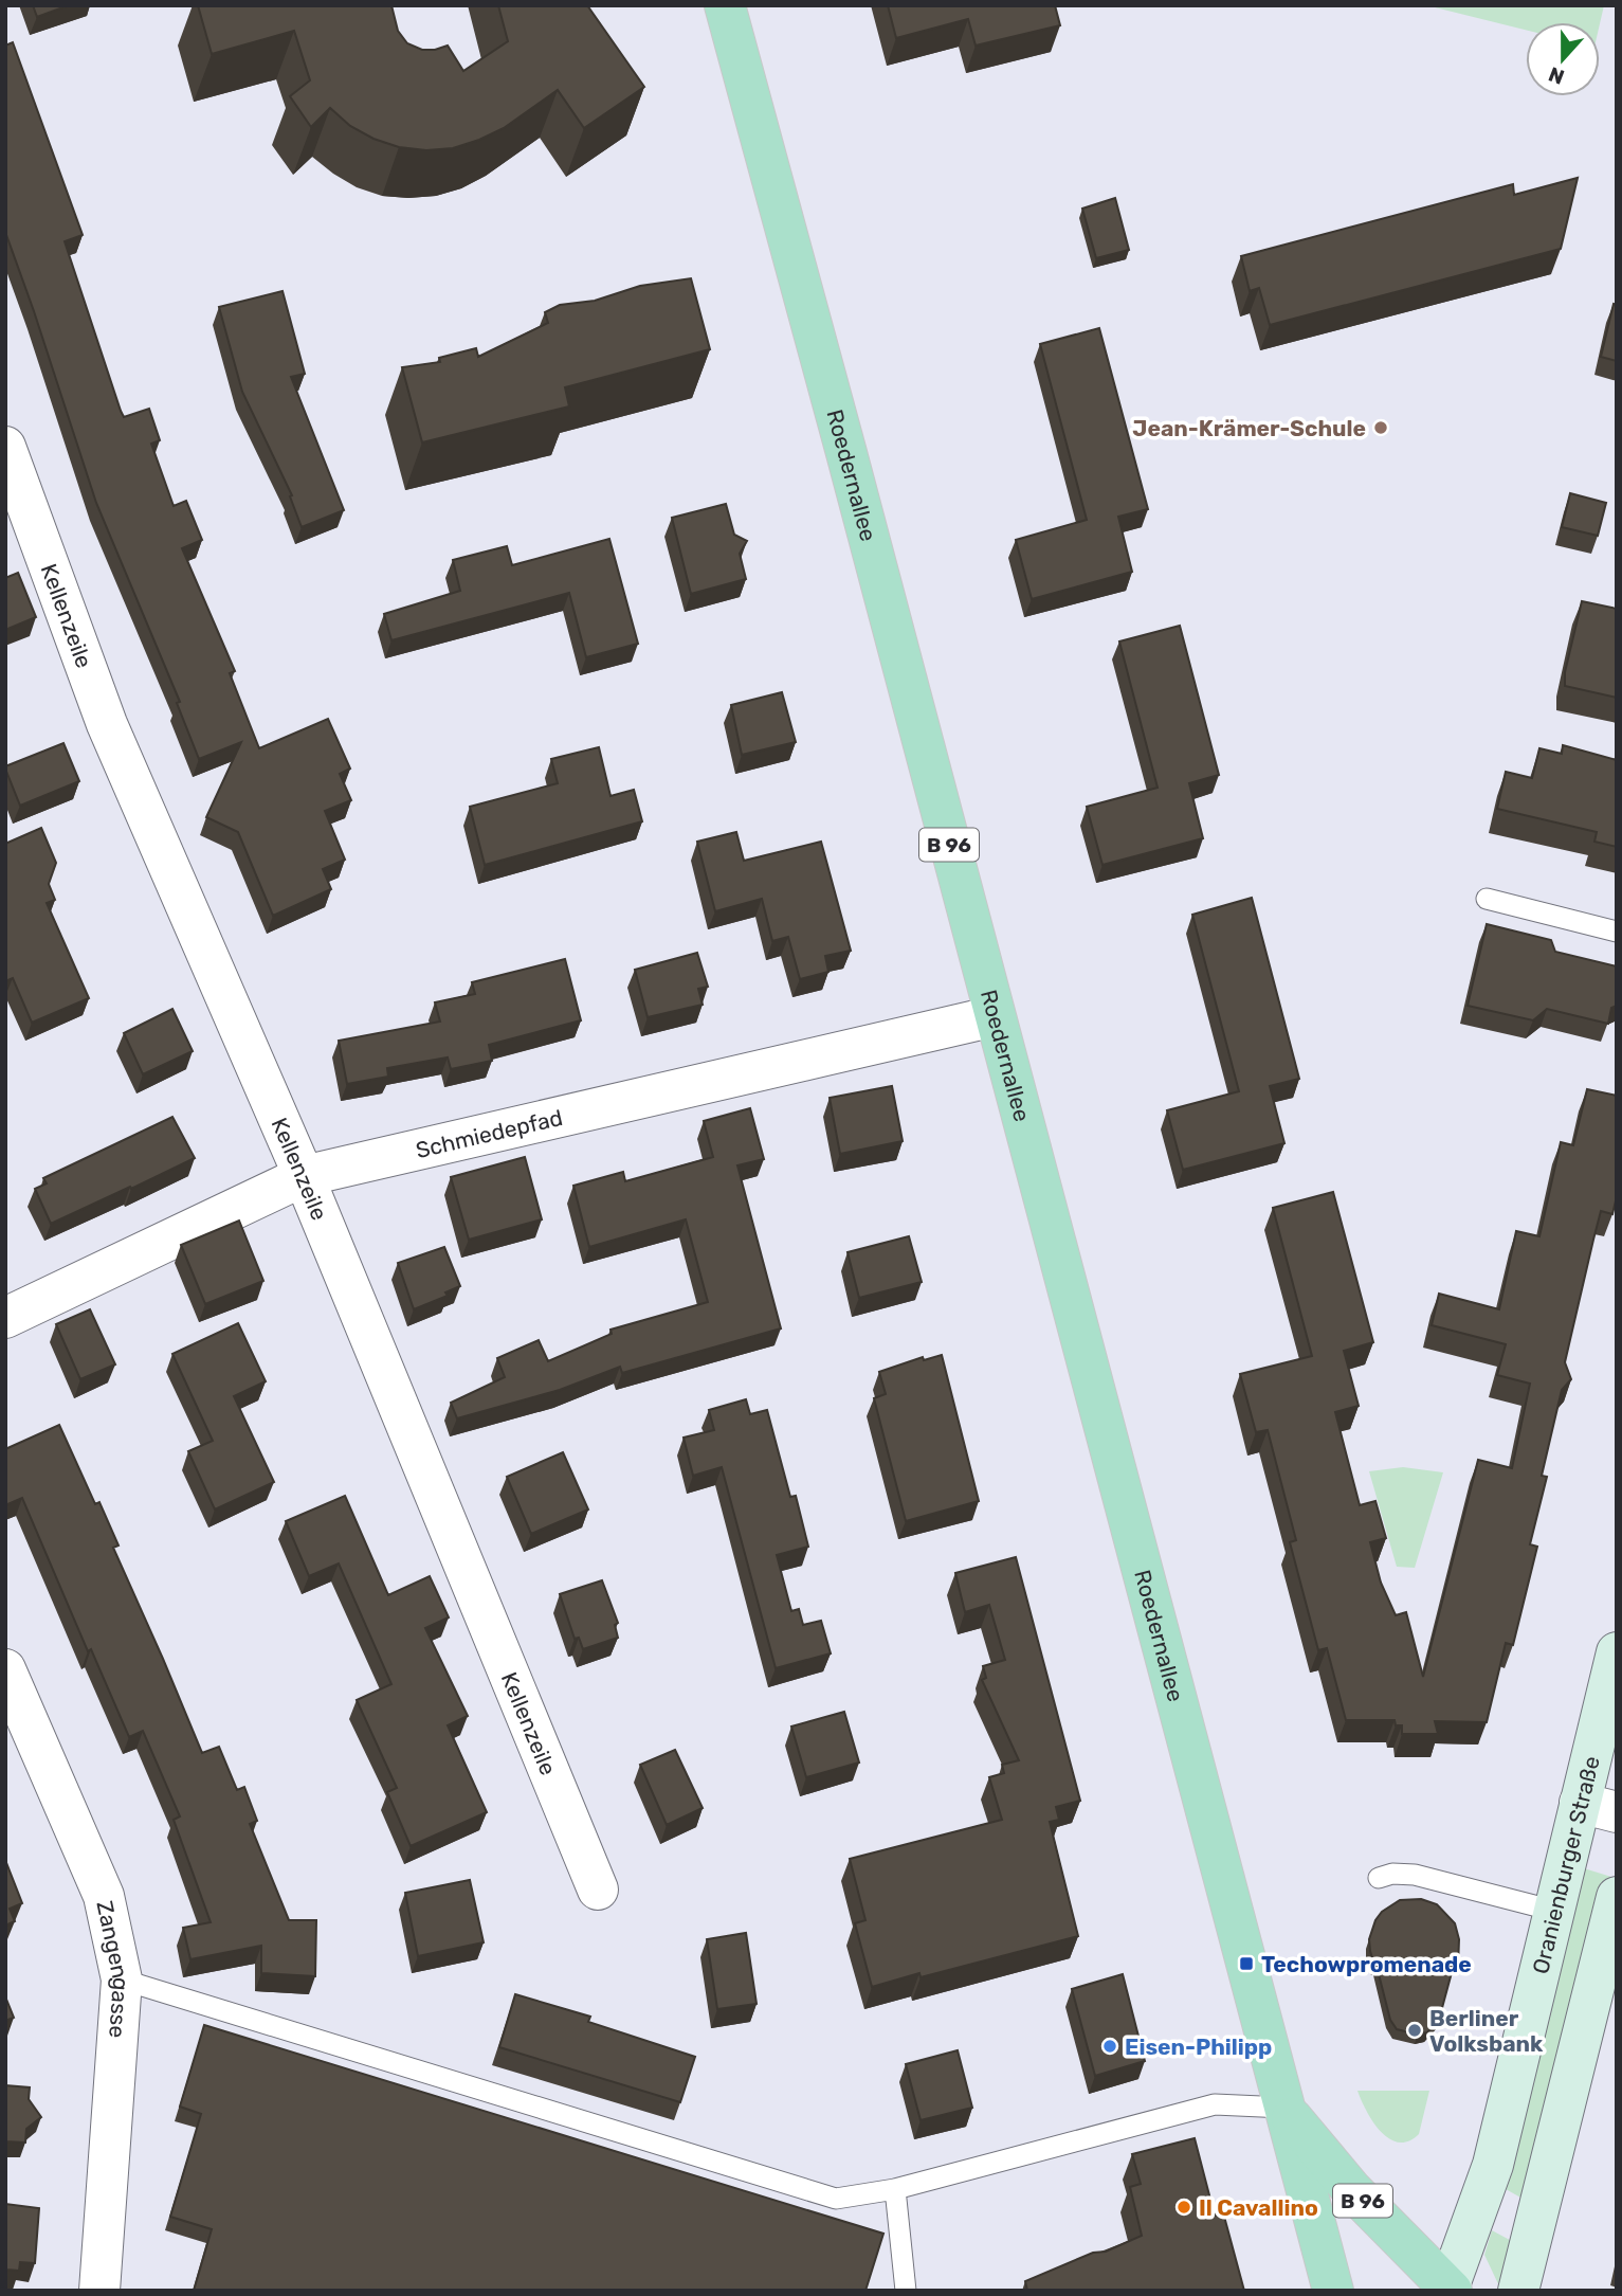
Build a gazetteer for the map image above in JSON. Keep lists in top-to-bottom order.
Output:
{
  "streets": {
    "main road": ["Roedernallee", "B 96", "Oranienburger Straße"],
    "street": ["Kellenzeile", "Schmiedepfad", "Zangengasse"]
  },
  "crossings": [
    ["Roedernallee", "Schmiedepfad"],
    ["Roedernallee", "Oranienburger Straße"],
    ["Kellenzeile", "Schmiedepfad"]
  ],
  "places": {
    "other": [
      "Jean-Krämer-Schule",
      "Berliner Volksbank",
      "Eisen-Philipp",
      "Il Cavallino"
    ],
    "transit": ["Techowpromenade"]
  },
  "north": "bottom"
}
